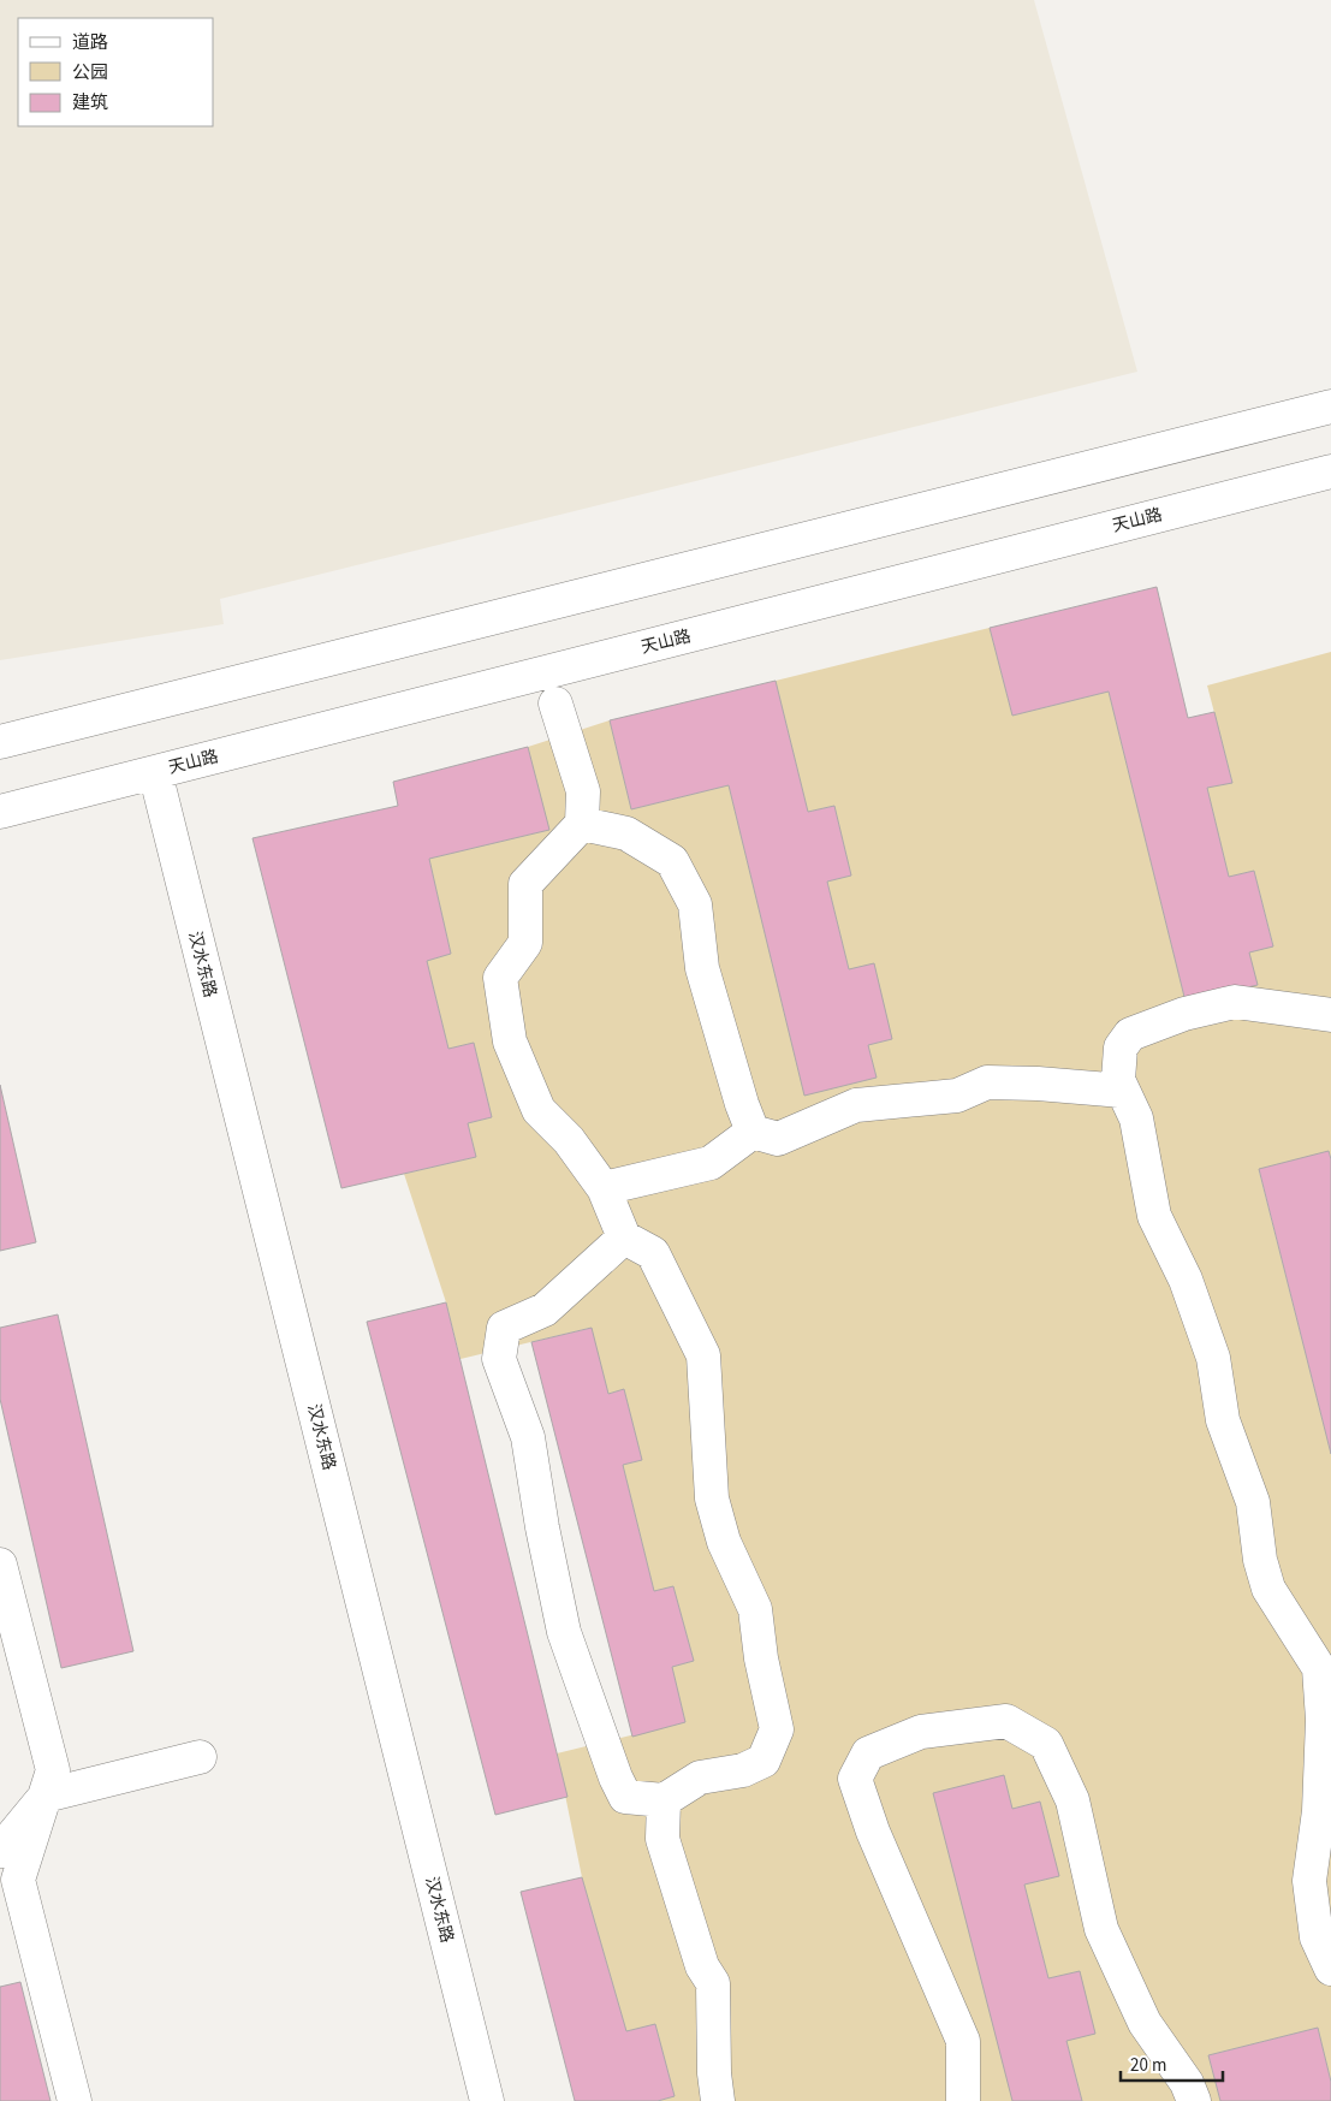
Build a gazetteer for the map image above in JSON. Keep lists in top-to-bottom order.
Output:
{
  "streets": {
    "street": ["天山路", "汉水东路"]
  },
  "crossings": [
    ["天山路", "汉水东路"]
  ],
  "legend": ["道路", "公园", "建筑"],
  "scale_bar": "20 m"
}
